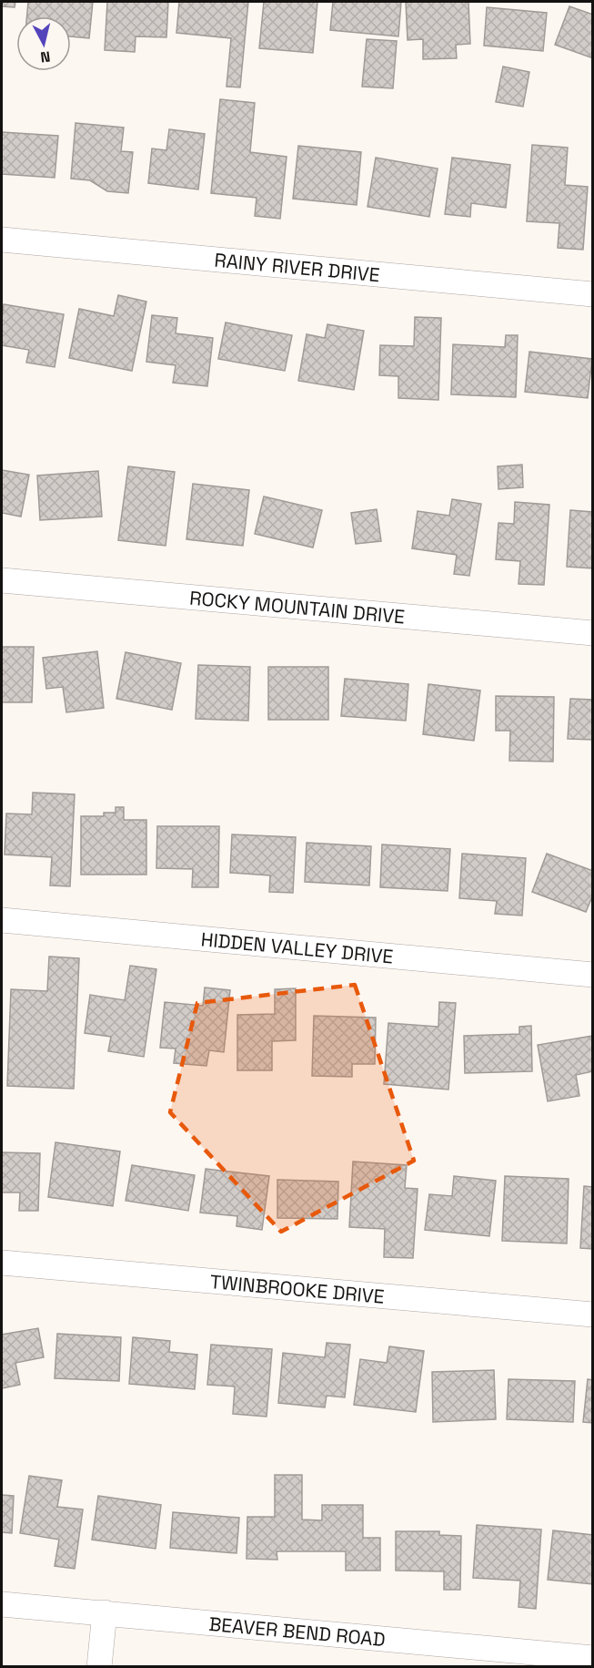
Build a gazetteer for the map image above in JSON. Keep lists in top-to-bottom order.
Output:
{
  "streets": {
    "street": [
      "RAINY RIVER DRIVE",
      "ROCKY MOUNTAIN DRIVE",
      "HIDDEN VALLEY DRIVE",
      "TWINBROOKE DRIVE",
      "BEAVER BEND ROAD"
    ]
  },
  "north": "bottom"
}
